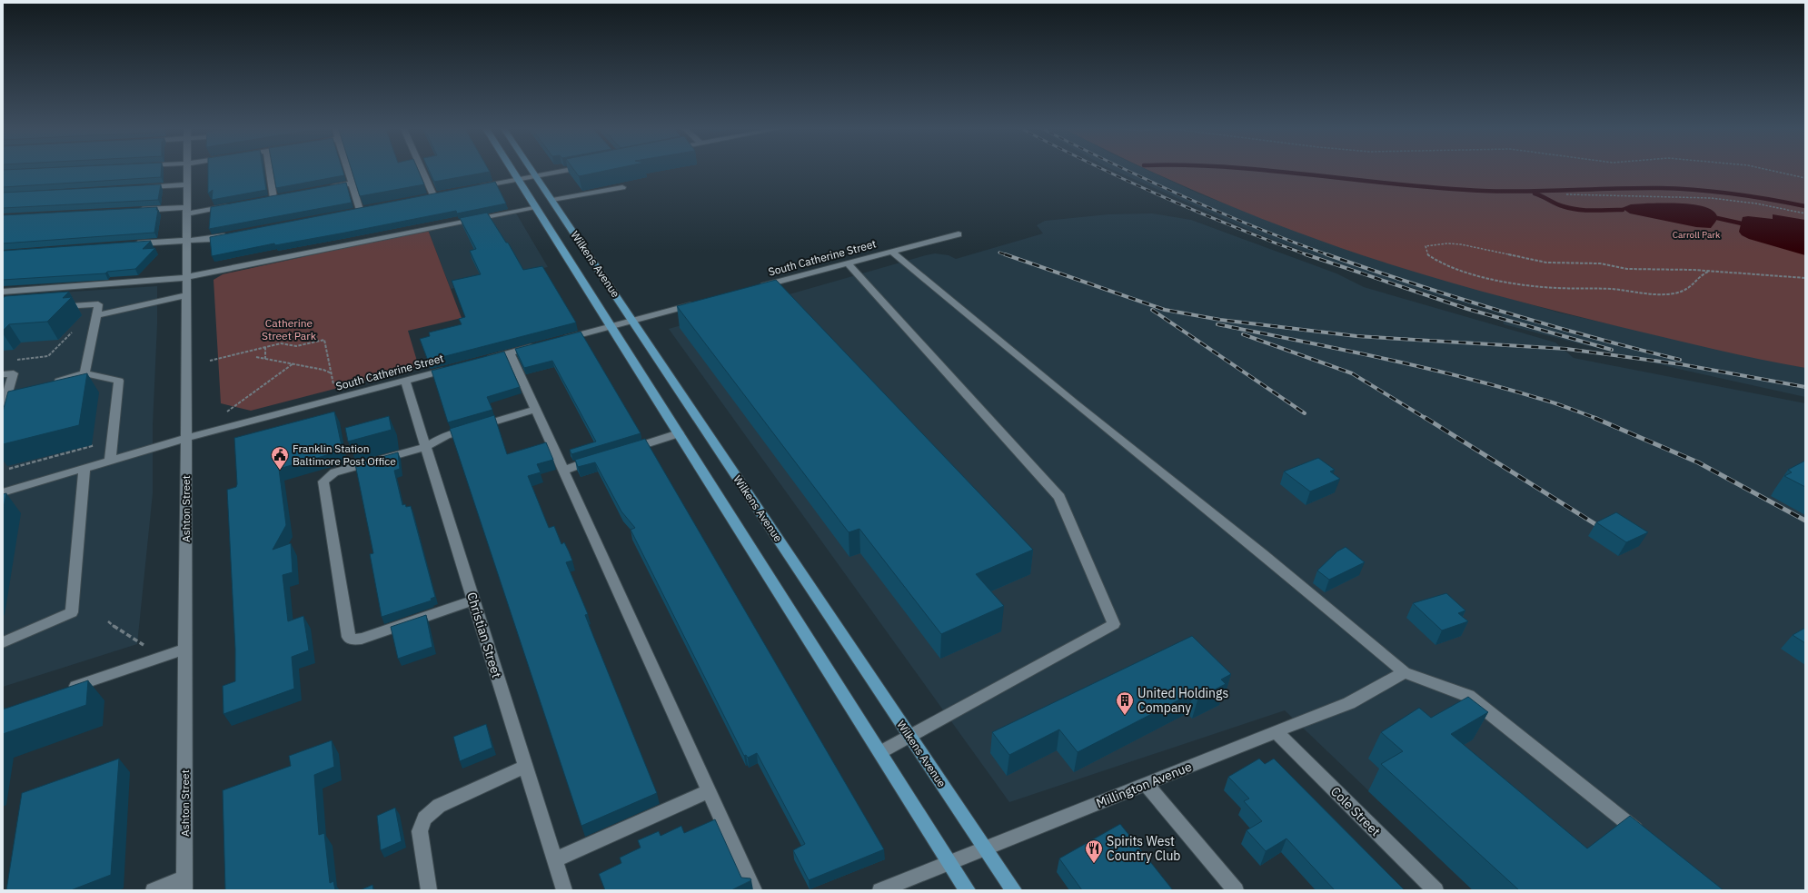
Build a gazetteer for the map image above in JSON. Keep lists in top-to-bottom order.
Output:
{
  "streets": {
    "main road": ["Wilkens Avenue"],
    "street": [
      "South Catherine Street",
      "Ashton Street",
      "Christian Street",
      "Millington Avenue",
      "Cole Street"
    ]
  },
  "crossings": [
    ["South Catherine Street", "Ashton Street"],
    ["South Catherine Street", "Christian Street"],
    ["Wilkens Avenue", "Millington Avenue"],
    ["Millington Avenue", "Cole Street"]
  ],
  "parks": ["Carroll Park", "Catherine Street Park"],
  "places": {
    "public building": ["Franklin Station Baltimore Post Office"],
    "building": ["United Holdings Company"],
    "restaurant": ["Spirits West Country Club"]
  }
}
